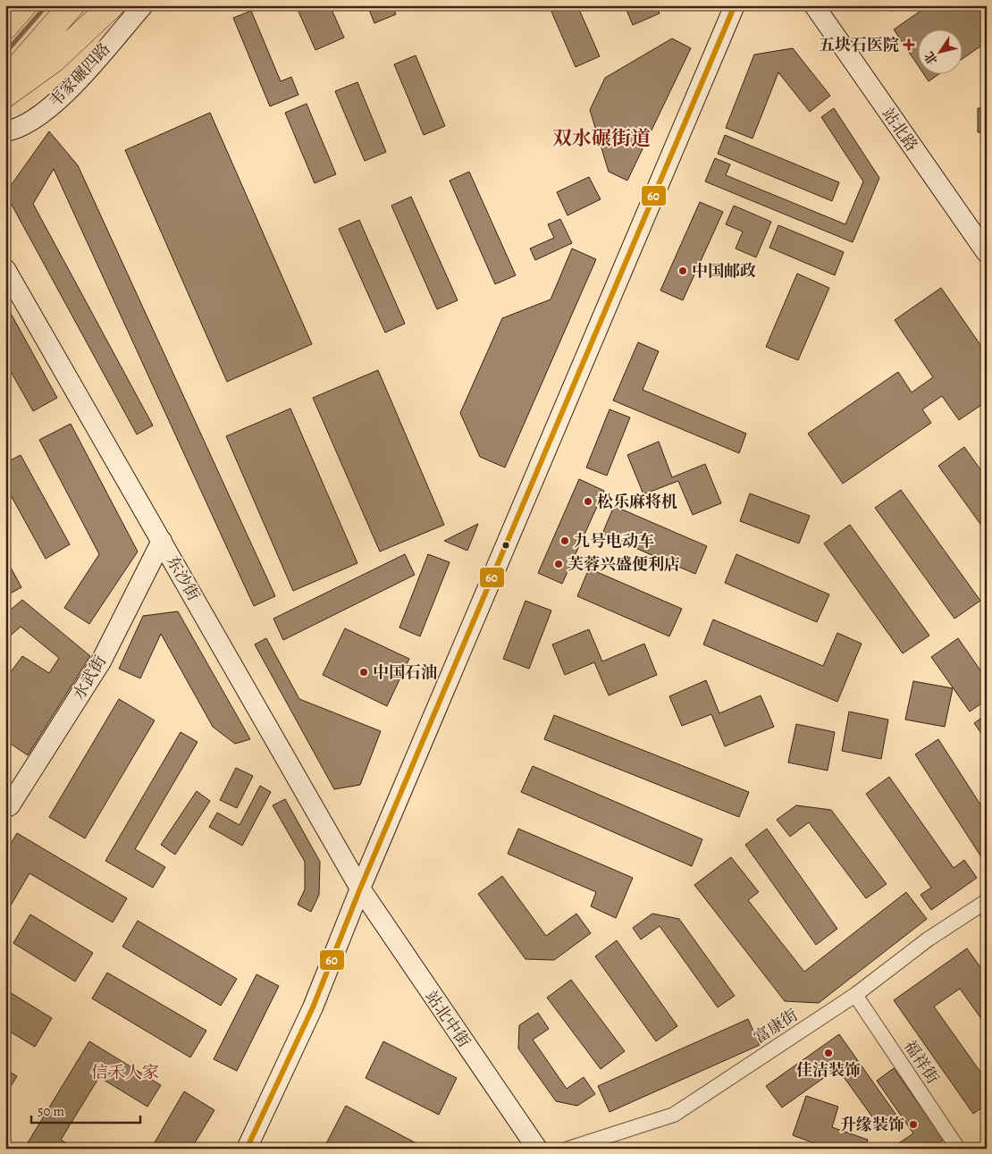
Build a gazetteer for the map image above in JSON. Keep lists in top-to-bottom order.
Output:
{
  "streets": {
    "street": [
      "韦家碾四路",
      "站北路",
      "东沙街",
      "水武街",
      "站北中街",
      "富康街",
      "福祥街"
    ]
  },
  "crossings": [
    ["东沙街", "水武街"],
    ["东沙街", "站北中街"],
    ["富康街", "福祥街"]
  ],
  "districts": ["双水碾街道", "信禾人家"],
  "places": {
    "health": ["五块石医院"],
    "other": [
      "中国邮政",
      "松乐麻将机",
      "九号电动车",
      "芙蓉兴盛便利店",
      "中国石油",
      "佳洁装饰",
      "升缘装饰"
    ]
  },
  "lines": ["transit line 60"],
  "scale_bar": "50 m",
  "north": "bottom left"
}
